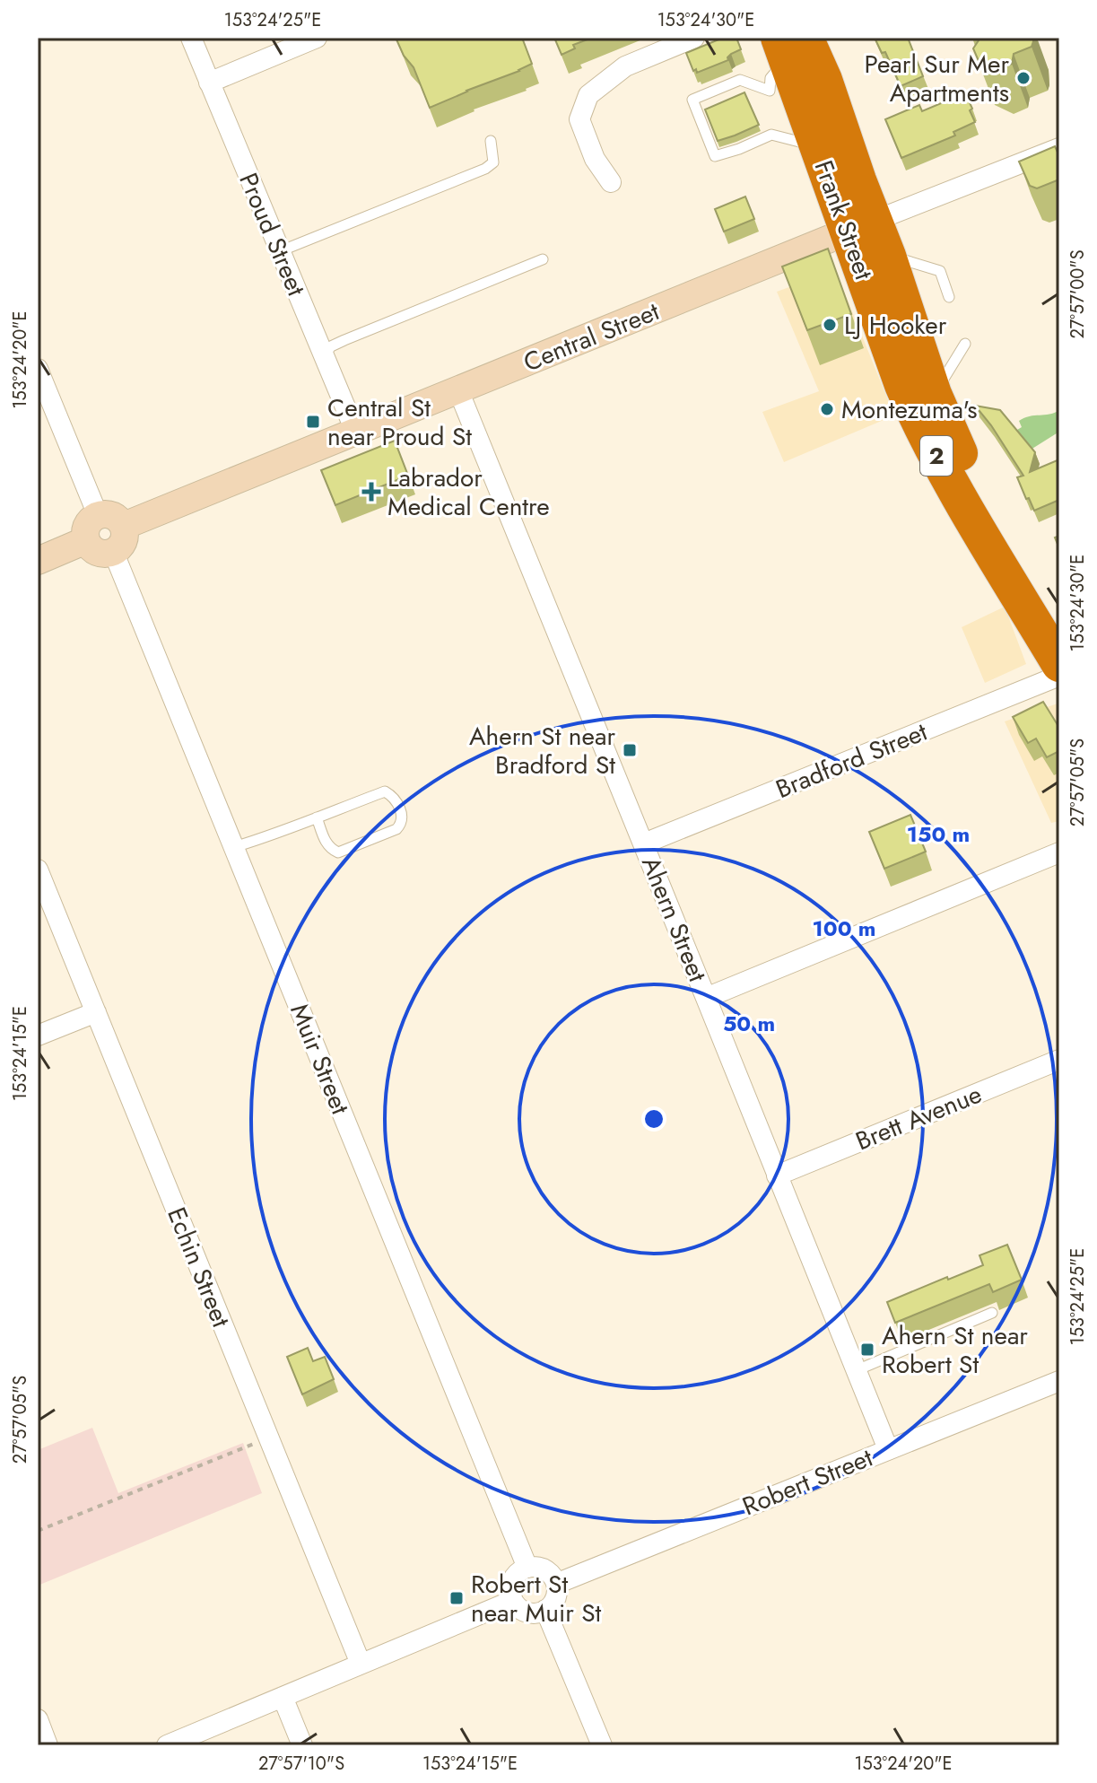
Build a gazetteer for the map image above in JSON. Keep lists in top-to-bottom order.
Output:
{
  "streets": {
    "highway": ["Frank Street", "2"],
    "main road": ["Central Street"],
    "street": [
      "Proud Street",
      "Bradford Street",
      "Ahern Street",
      "Muir Street",
      "Brett Avenue",
      "Echin Street",
      "Robert Street"
    ]
  },
  "crossings": [
    ["Frank Street", "Central Street"],
    ["Proud Street", "Central Street"],
    ["Central Street", "Ahern Street"],
    ["Central Street", "Muir Street"],
    ["Bradford Street", "Ahern Street"],
    ["Ahern Street", "Brett Avenue"],
    ["Ahern Street", "Robert Street"],
    ["Muir Street", "Robert Street"]
  ],
  "places": {
    "other": ["Pearl Sur Mer Apartments", "LJ Hooker", "Montezuma's"],
    "transit": [
      "Central St near Proud St",
      "Ahern St near Bradford St",
      "Ahern St near Robert St",
      "Robert St near Muir St"
    ],
    "health": ["Labrador Medical Centre"]
  },
  "coordinates": [
    "153°24'25\"E",
    "153°24'30\"E",
    "27°57'00\"S",
    "153°24'20\"E",
    "27°57'05\"S",
    "153°24'15\"E",
    "27°57'10\"S"
  ],
  "rings": ["150 m", "100 m", "50 m"]
}
